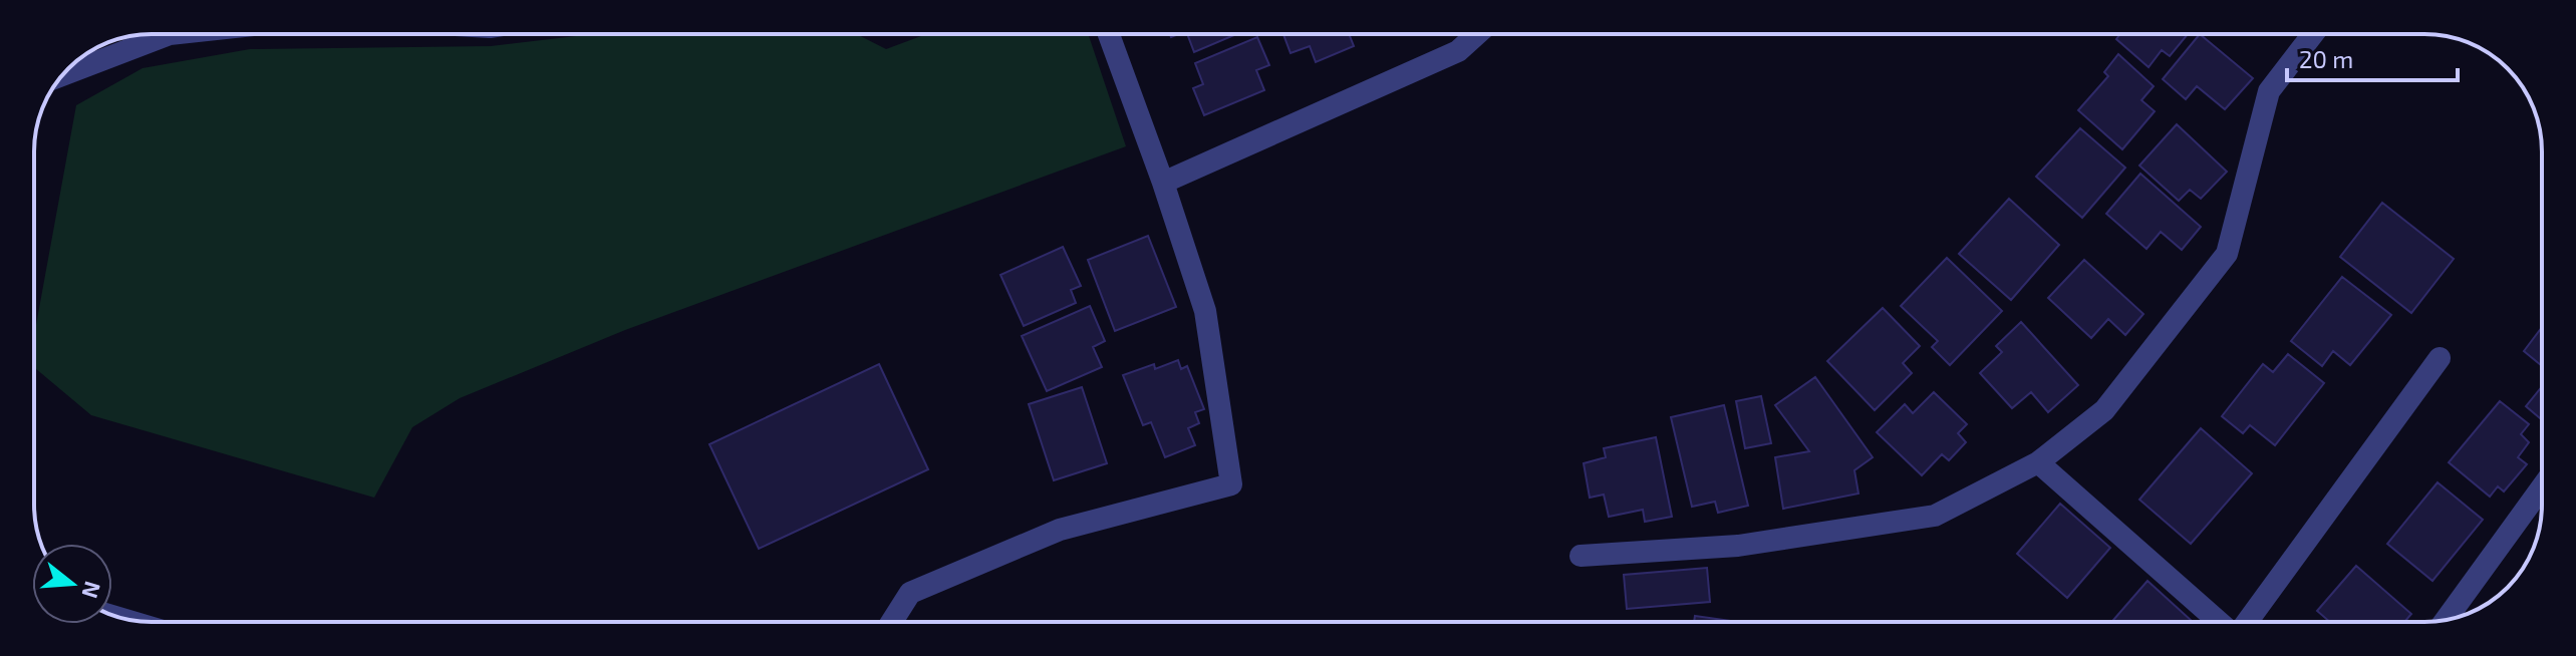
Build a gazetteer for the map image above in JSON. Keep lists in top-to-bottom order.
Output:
{
  "scale_bar": "20 m",
  "north": "right"
}
